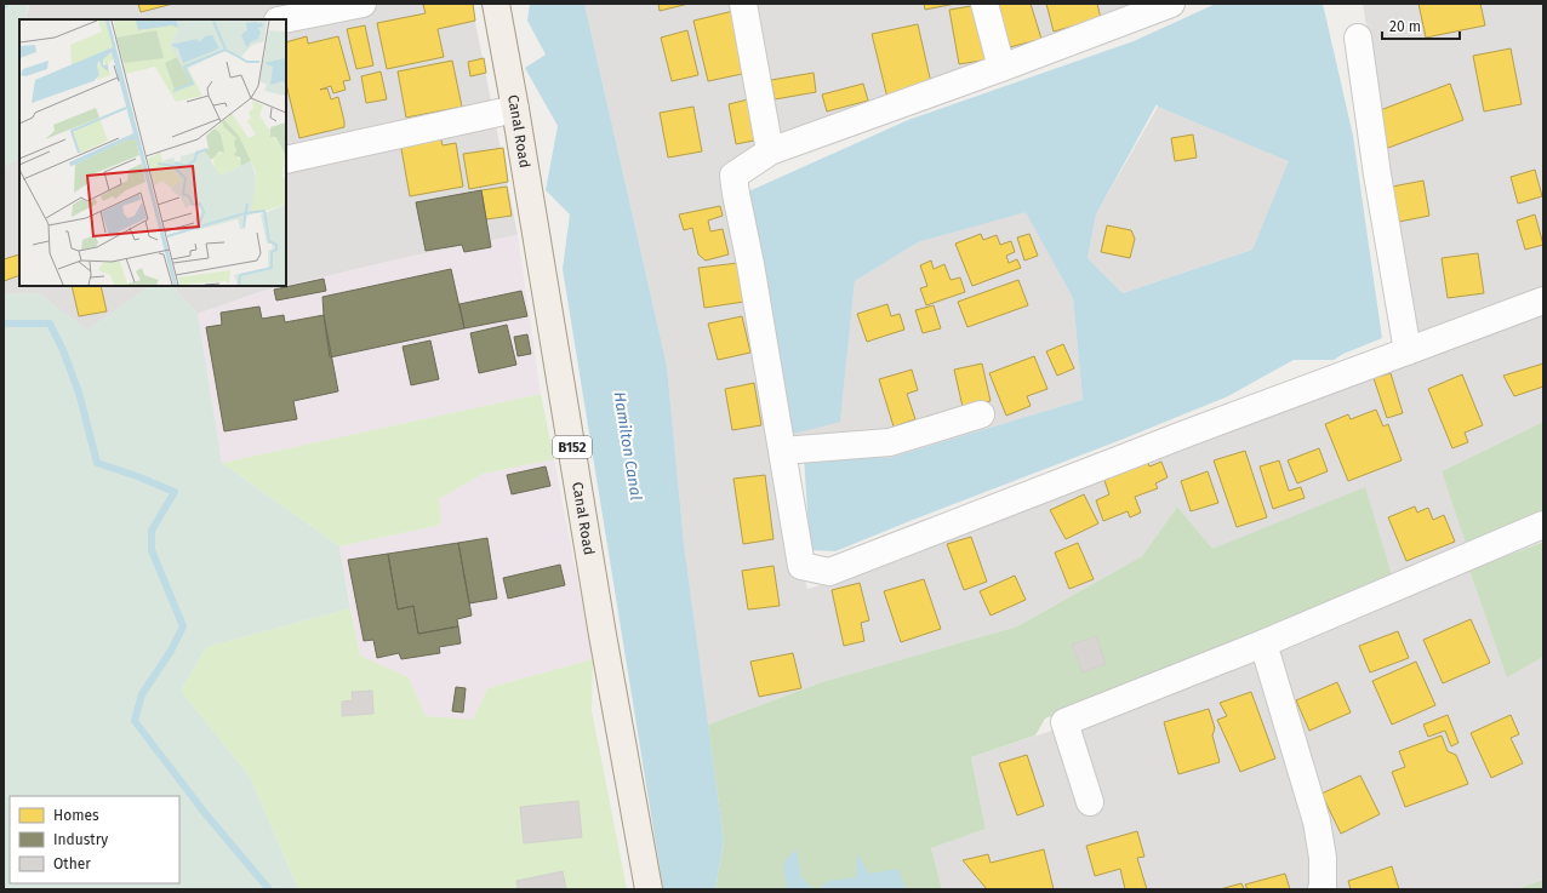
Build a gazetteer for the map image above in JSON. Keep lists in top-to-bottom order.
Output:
{
  "streets": {
    "main road": ["Canal Road", "B152"]
  },
  "water": ["Hamilton Canal"],
  "legend": ["Homes", "Industry", "Other"],
  "scale_bar": "20 m"
}
